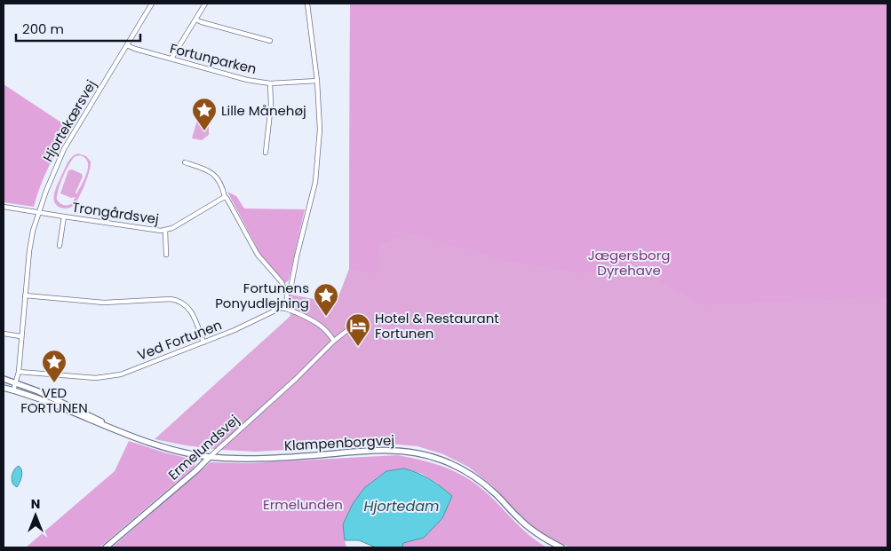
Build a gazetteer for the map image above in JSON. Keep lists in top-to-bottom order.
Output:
{
  "streets": {
    "street": [
      "Fortunparken",
      "Hjortekærsvej",
      "Trongårdsvej",
      "Ved Fortunen",
      "Klampenborgvej",
      "Ermelundsvej"
    ]
  },
  "crossings": [
    ["Fortunparken", "Hjortekærsvej"],
    ["Hjortekærsvej", "Trongårdsvej"],
    ["Hjortekærsvej", "Ved Fortunen"],
    ["Hjortekærsvej", "Klampenborgvej"],
    ["Klampenborgvej", "Ermelundsvej"]
  ],
  "water": ["Hjortedam"],
  "parks": ["Jægersborg Dyrehave", "Ermelunden"],
  "places": {
    "place": ["Lille Månehøj", "Fortunens Ponyudlejning", "VED FORTUNEN"],
    "hotel": ["Hotel & Restaurant Fortunen"]
  },
  "scale_bar": "200 m",
  "north": "top"
}
